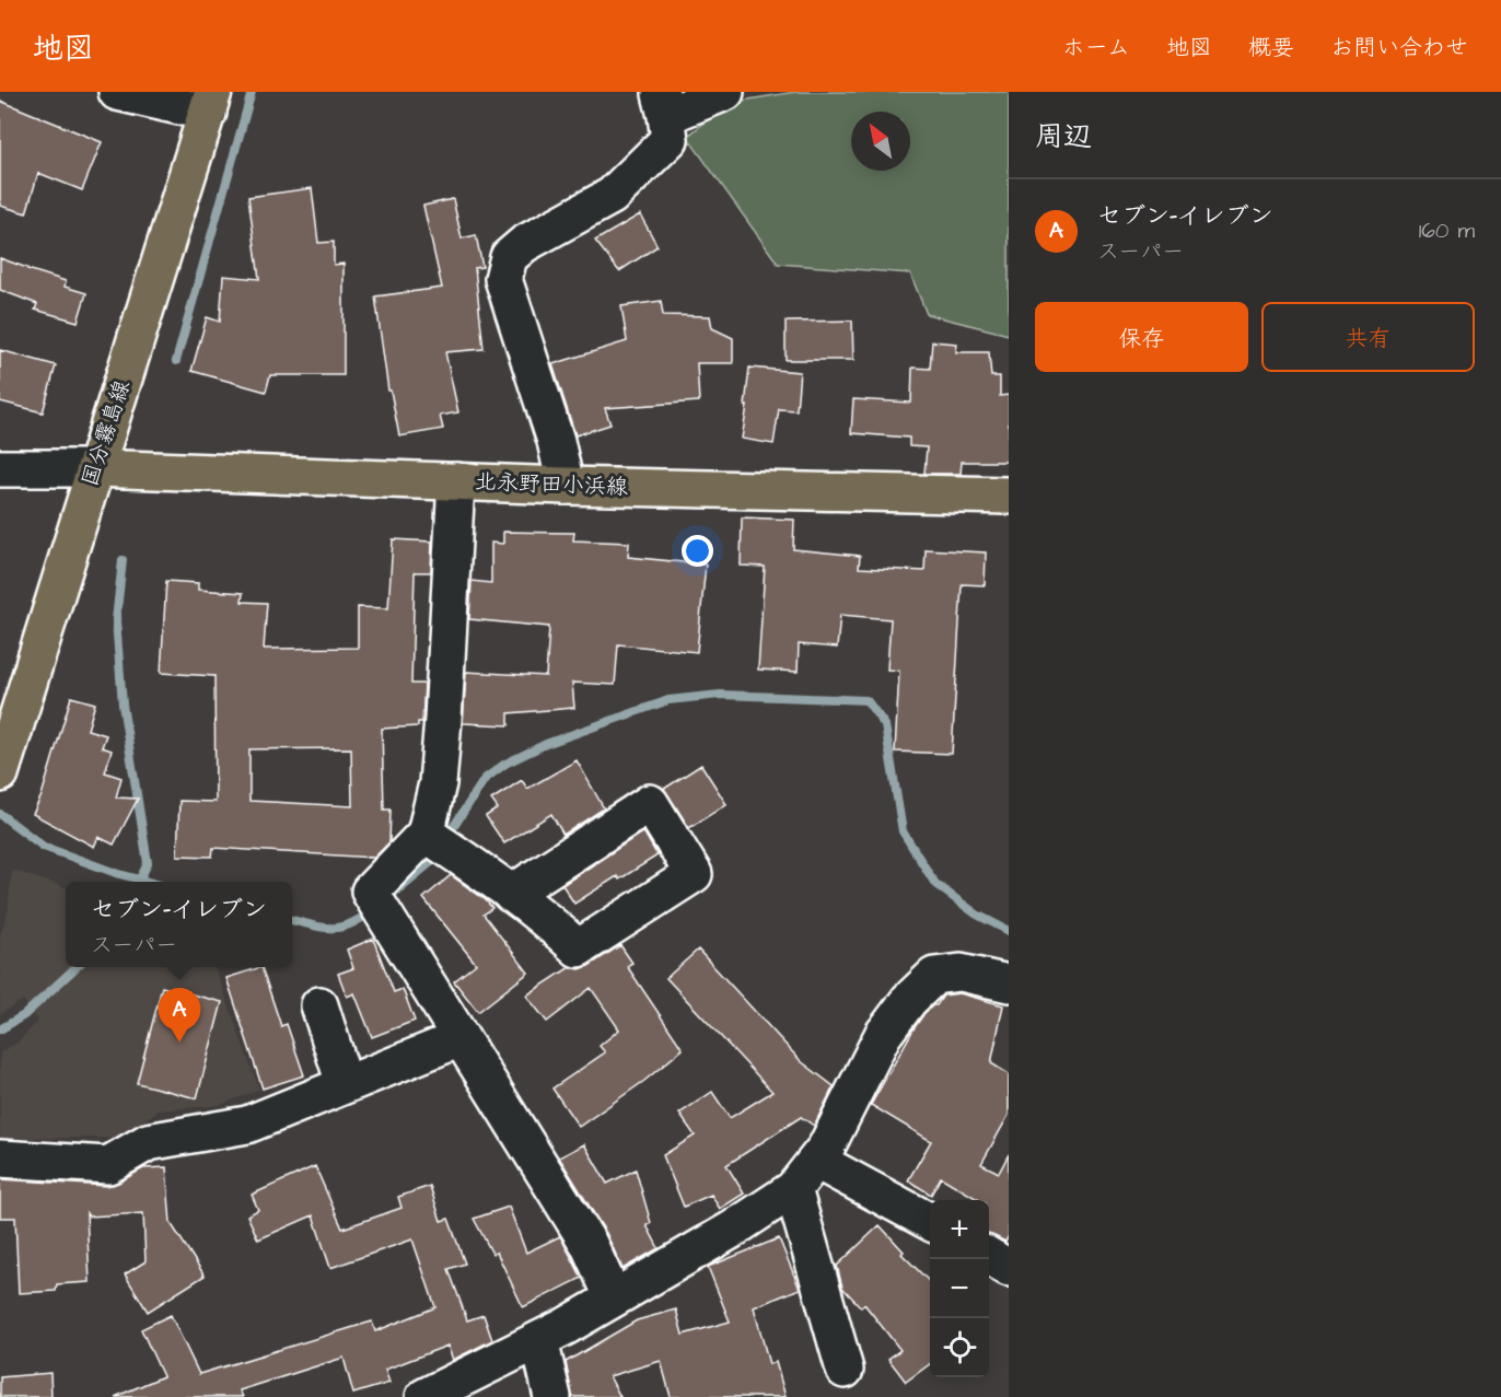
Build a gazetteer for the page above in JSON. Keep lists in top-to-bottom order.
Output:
{
  "streets": {
    "main road": ["国分霧島線", "北永野田小浜線"]
  },
  "crossings": [
    ["国分霧島線", "北永野田小浜線"]
  ],
  "north": "top left",
  "page": {
    "header": "地図",
    "nav": [
      "ホーム",
      "地図",
      "概要",
      "お問い合わせ"
    ],
    "heading": "周辺",
    "list": [
      {
        "mark": "A",
        "name": "セブン-イレブン",
        "note": "スーパー",
        "value": "160 m"
      }
    ],
    "buttons": ["保存", "共有"],
    "popup": ["セブン-イレブン", "スーパー"],
    "pins": "A",
    "map_buttons": ["+", "−"]
  }
}
